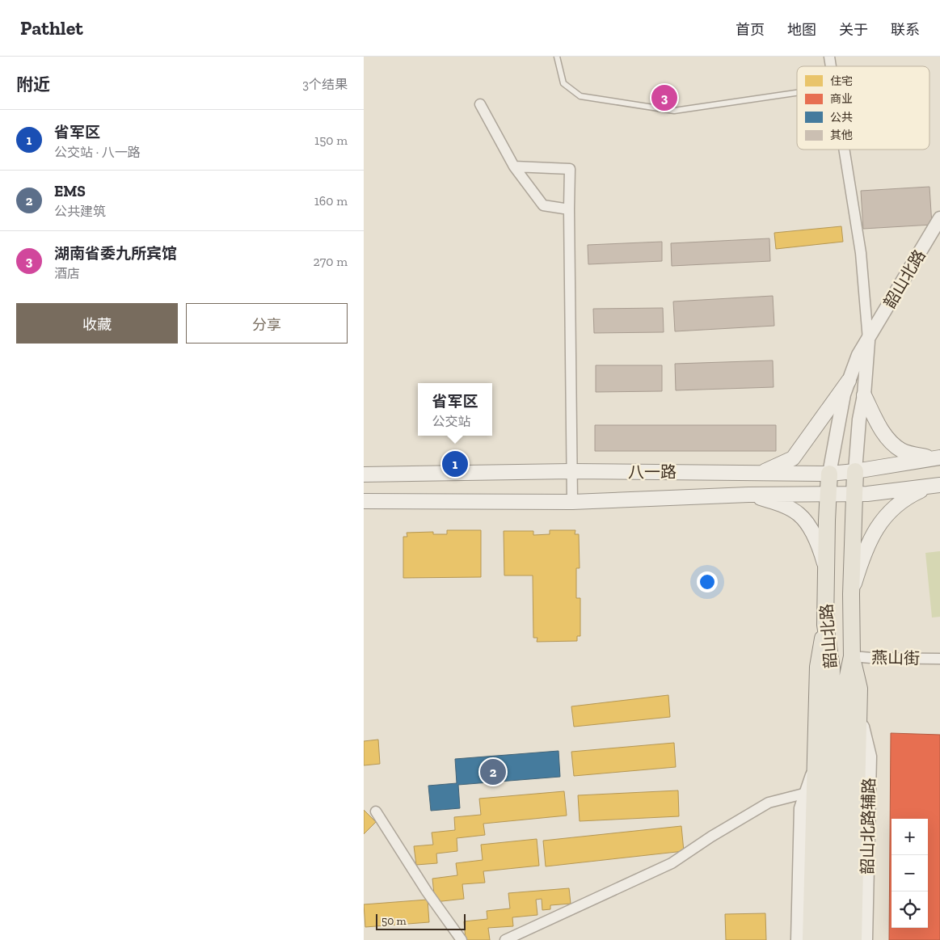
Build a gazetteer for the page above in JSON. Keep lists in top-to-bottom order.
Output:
{
  "streets": {
    "main road": ["韶山北路", "八一路"],
    "street": ["燕山街", "韶山北路辅路"]
  },
  "crossings": [
    ["韶山北路", "八一路"],
    ["韶山北路", "燕山街"]
  ],
  "legend": [
    "住宅",
    "商业",
    "公共",
    "其他"
  ],
  "scale_bar": "50 m",
  "page": {
    "header": "Pathlet",
    "nav": [
      "首页",
      "地图",
      "关于",
      "联系"
    ],
    "heading": ["附近", "3个结果"],
    "pins": ["3", "1", "2"],
    "list": [
      {
        "mark": "1",
        "name": "省军区",
        "note": "公交站 · 八一路",
        "value": "150 m"
      },
      {
        "mark": "2",
        "name": "EMS",
        "note": "公共建筑",
        "value": "160 m"
      },
      {
        "mark": "3",
        "name": "湖南省委九所宾馆",
        "note": "酒店",
        "value": "270 m"
      }
    ],
    "buttons": ["收藏", "分享"],
    "popup": ["省军区", "公交站"],
    "map_buttons": ["+", "−"],
    "scale": "50 m"
  }
}
